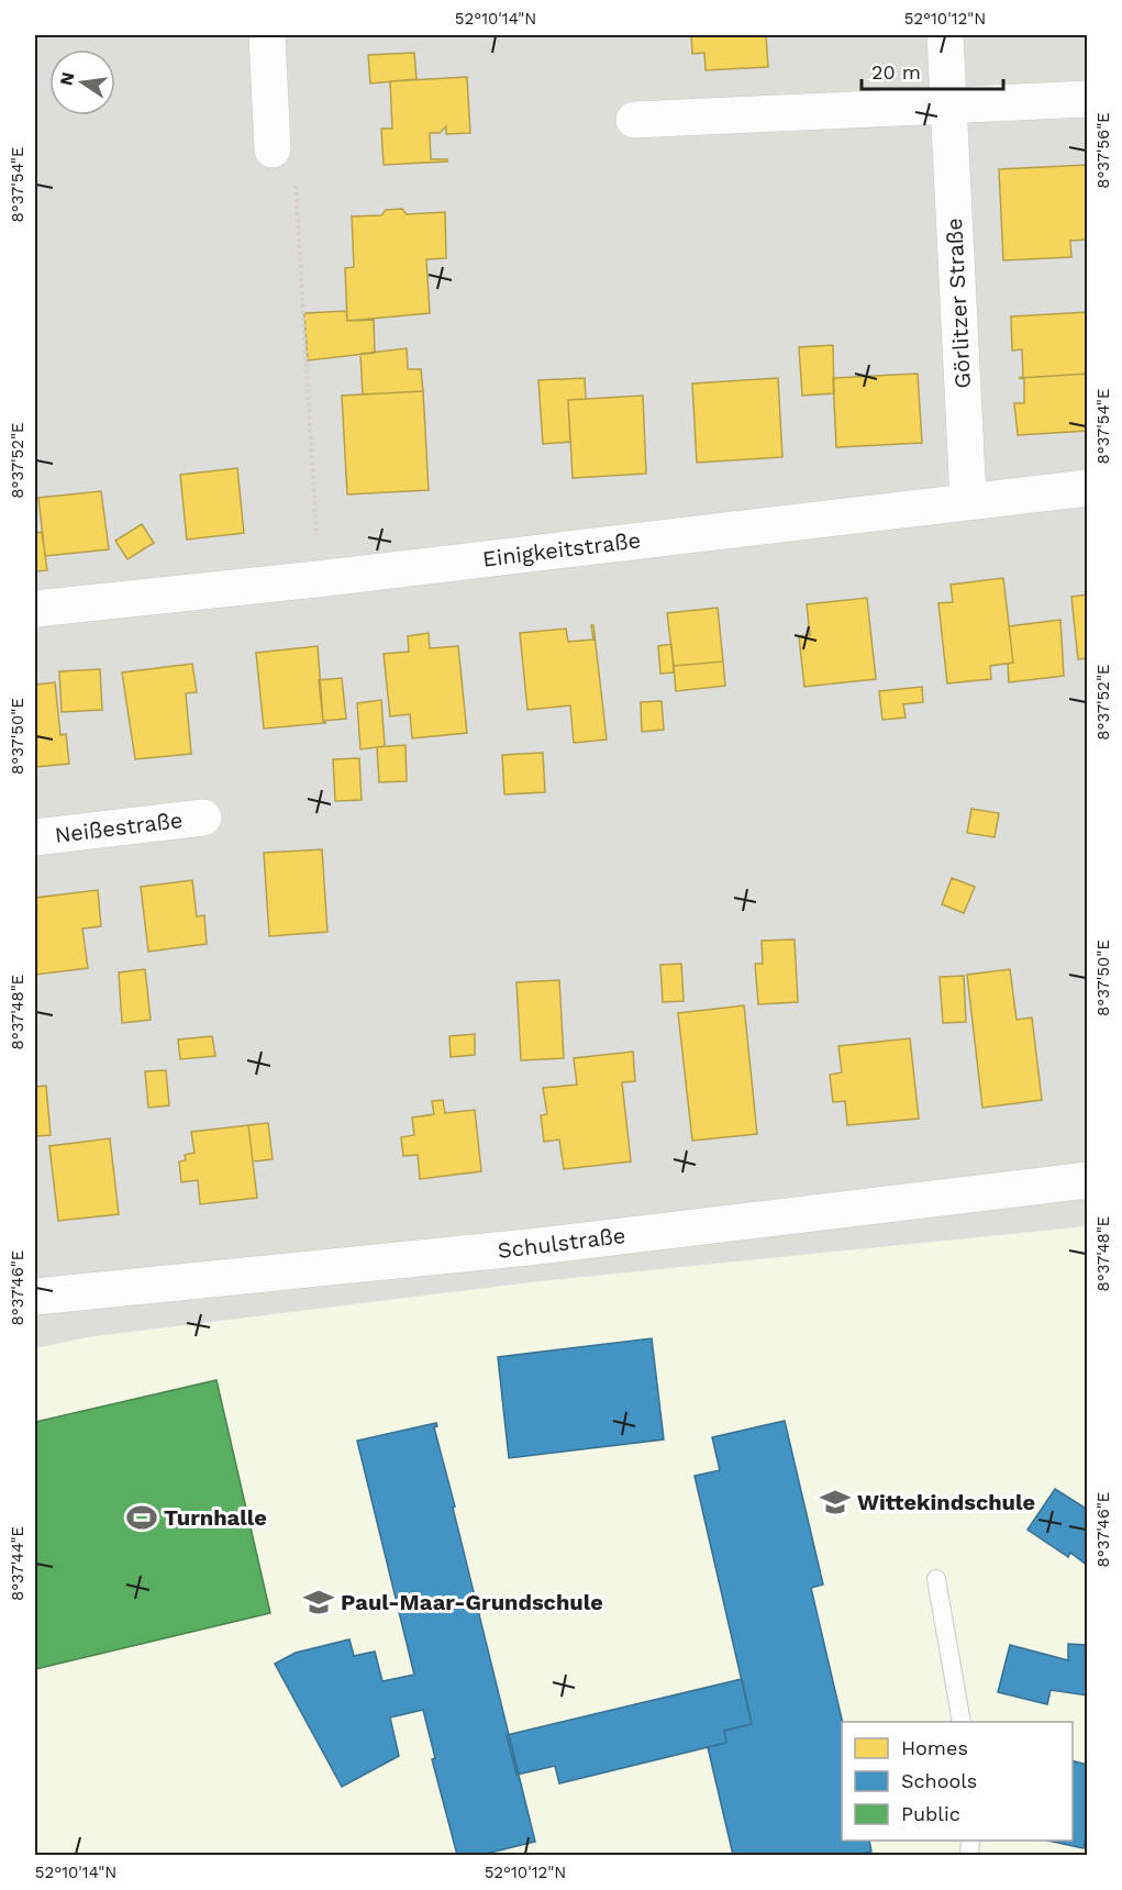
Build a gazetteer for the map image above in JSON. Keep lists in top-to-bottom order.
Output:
{
  "streets": {
    "street": [
      "Görlitzer Straße",
      "Einigkeitstraße",
      "Neißestraße",
      "Schulstraße"
    ]
  },
  "crossings": [
    ["Görlitzer Straße", "Einigkeitstraße"]
  ],
  "places": {
    "school or university": ["Wittekindschule", "Paul-Maar-Grundschule"],
    "sports": ["Turnhalle"]
  },
  "legend": ["Homes", "Schools", "Public"],
  "scale_bar": "20 m",
  "north": "left",
  "coordinates": [
    "52°10'14\"N",
    "52°10'12\"N",
    "8°37'56\"E",
    "8°37'54\"E",
    "8°37'52\"E",
    "8°37'50\"E",
    "8°37'48\"E",
    "8°37'46\"E",
    "8°37'44\"E"
  ]
}
